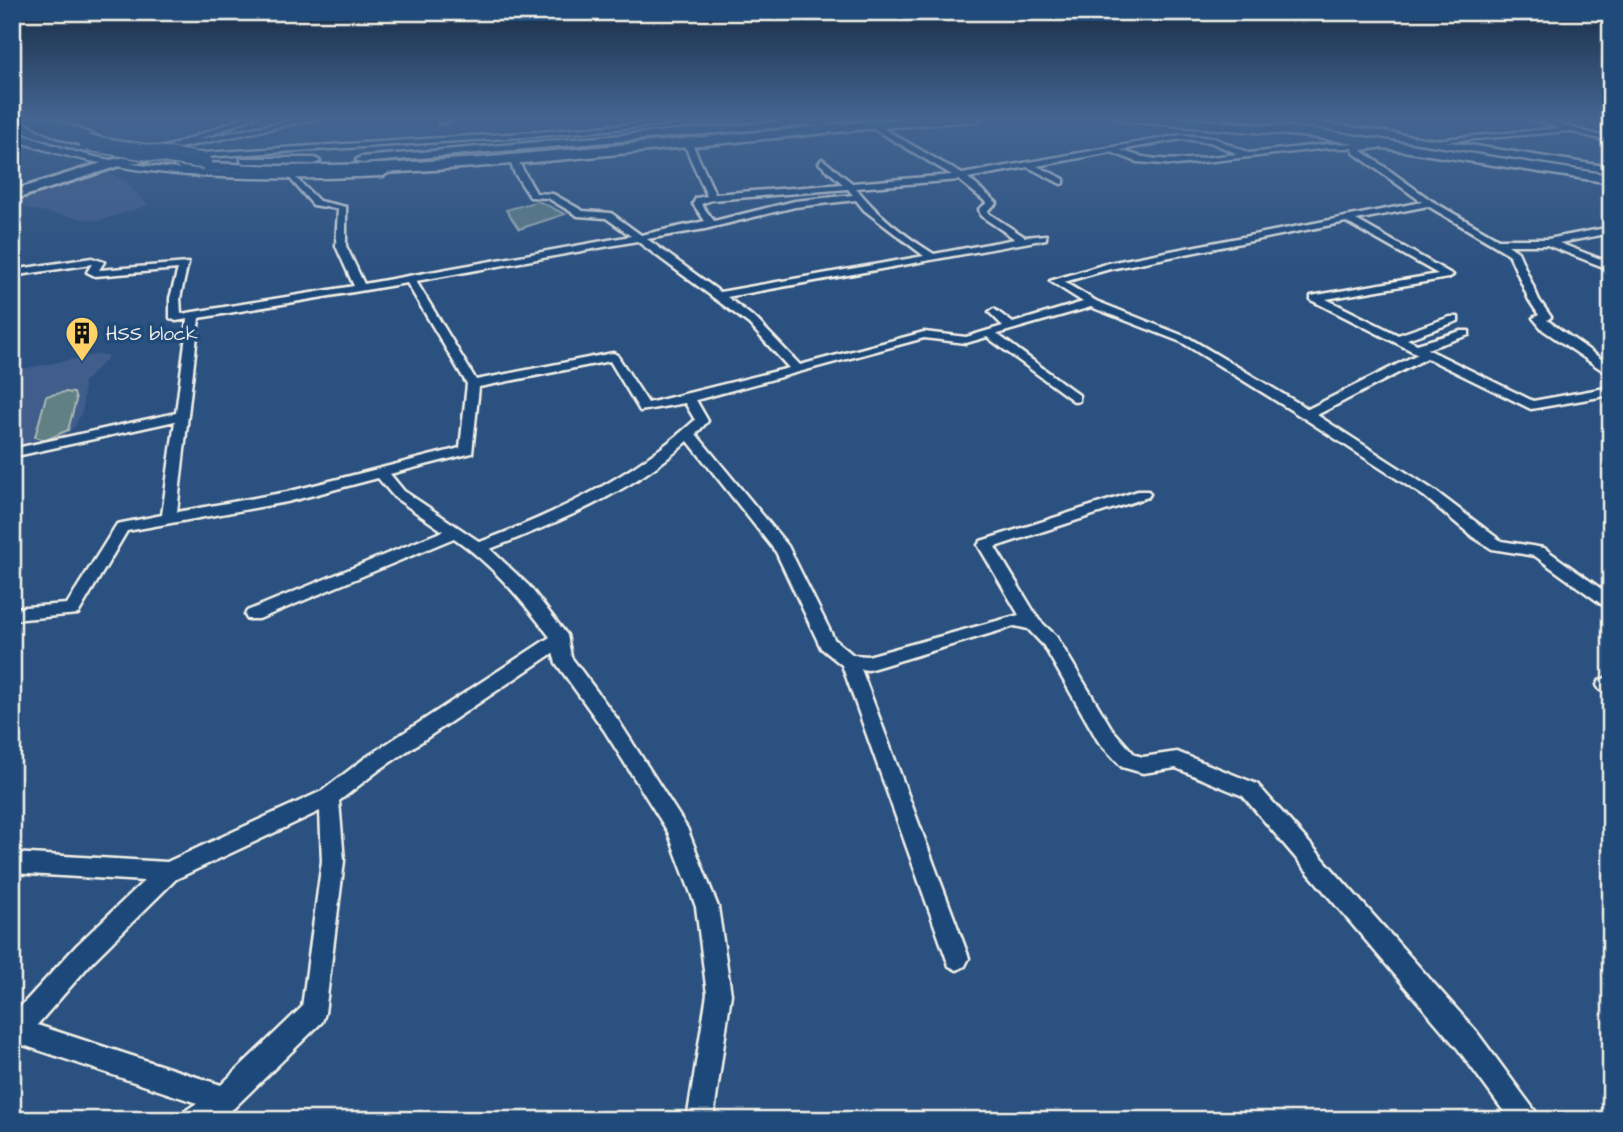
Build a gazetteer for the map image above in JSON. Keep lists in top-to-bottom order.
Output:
{
  "places": {
    "building": ["HSS block"]
  }
}
